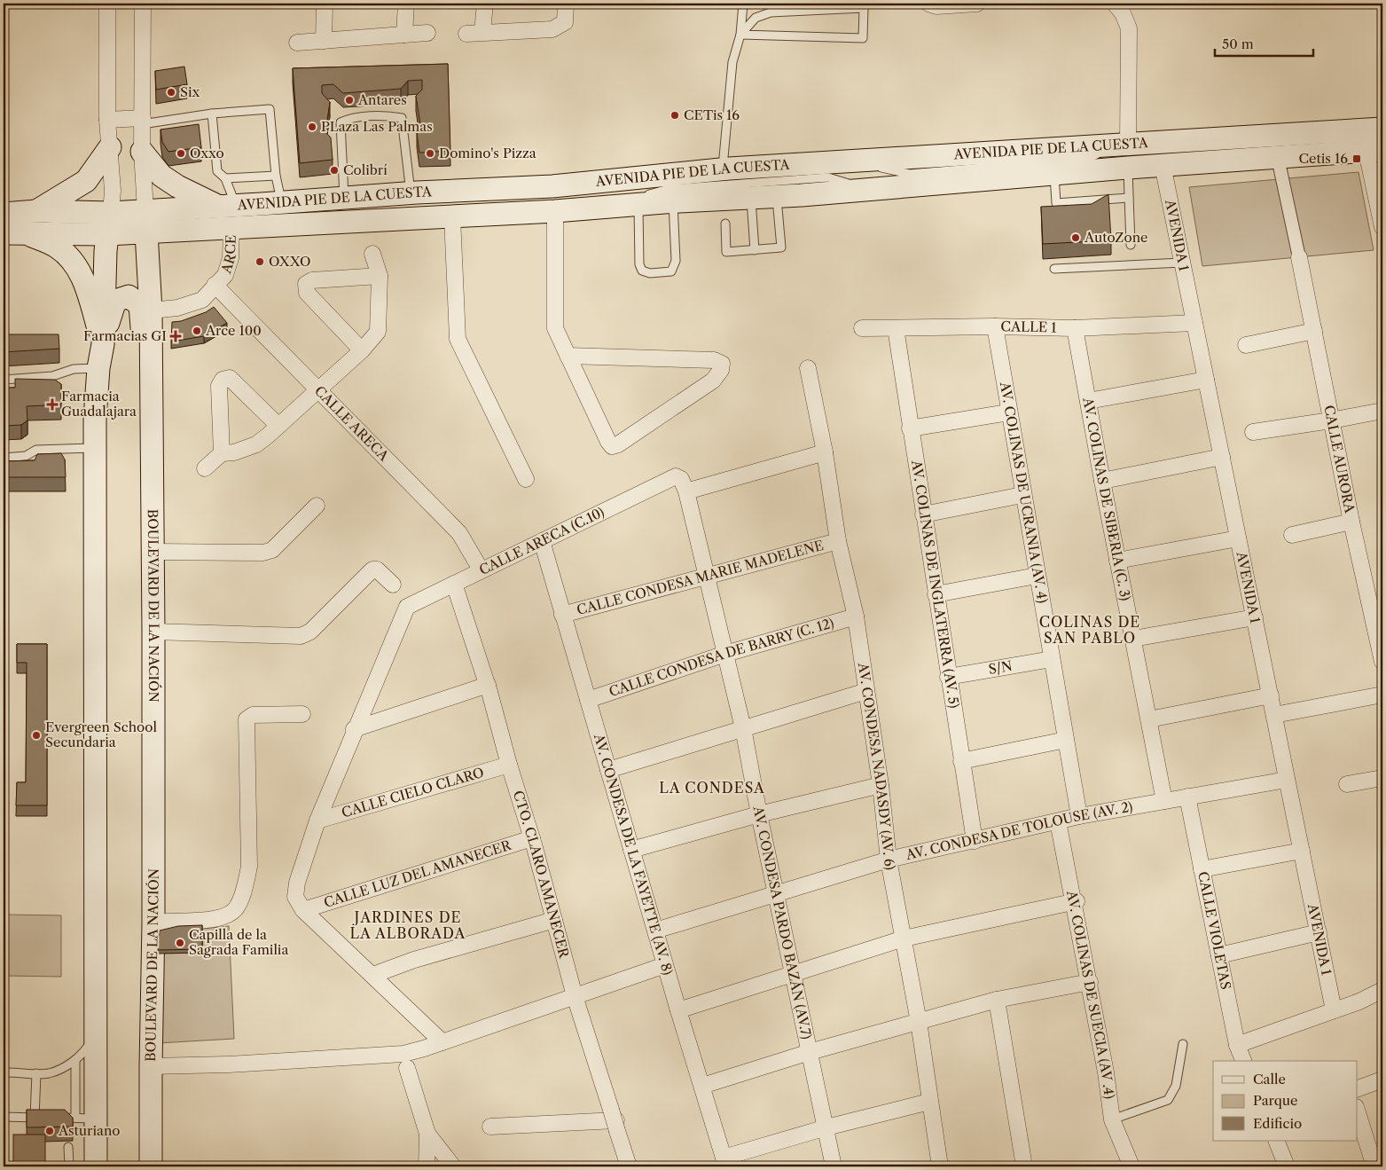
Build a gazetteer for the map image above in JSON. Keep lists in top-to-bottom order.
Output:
{
  "streets": {
    "main road": ["AVENIDA PIE DE LA CUESTA", "BOULEVARD DE LA NACIÓN"],
    "street": [
      "AVENIDA 1",
      "ARCE",
      "CALLE 1",
      "CALLE ARECA",
      "CALLE AURORA",
      "AV. COLINAS DE UCRANIA (AV. 4)",
      "AV. COLINAS DE SIBERIA (C. 3)",
      "CALLE ARECA (C.10)",
      "CALLE CONDESA MARIE MADELENE",
      "AV. COLINAS DE INGLATERRA (AV. 5)",
      "CALLE CONDESA DE BARRY (C. 12)",
      "S/N",
      "AV. CONDESA NADASDY (AV. 6)",
      "CALLE CIELO CLARO",
      "AV. CONDESA DE TOLOUSE (AV. 2)",
      "AV. CONDESA DE LA FAYETTE (AV. 8)",
      "CALLE LUZ DEL AMANECER",
      "CTO. CLARO AMANECER",
      "AV. CONDESA PARDO BAZÁN (AV.7)",
      "CALLE VIOLETAS",
      "AV. COLINAS DE SUECIA (AV .4)"
    ]
  },
  "crossings": [
    ["AVENIDA PIE DE LA CUESTA", "AVENIDA 1"],
    ["AVENIDA PIE DE LA CUESTA", "ARCE"],
    ["AVENIDA PIE DE LA CUESTA", "BOULEVARD DE LA NACIÓN"],
    ["AVENIDA 1", "CALLE 1"],
    ["AVENIDA 1", "AV. CONDESA DE TOLOUSE (AV. 2)"],
    ["ARCE", "CALLE ARECA"],
    ["ARCE", "BOULEVARD DE LA NACIÓN"],
    ["CALLE 1", "AV. COLINAS DE UCRANIA (AV. 4)"],
    ["CALLE 1", "AV. COLINAS DE SIBERIA (C. 3)"],
    ["CALLE 1", "AV. COLINAS DE INGLATERRA (AV. 5)"],
    ["CALLE ARECA", "CALLE ARECA (C.10)"],
    ["AV. COLINAS DE UCRANIA (AV. 4)", "S/N"],
    ["AV. COLINAS DE UCRANIA (AV. 4)", "AV. CONDESA DE TOLOUSE (AV. 2)"],
    ["AV. COLINAS DE SIBERIA (C. 3)", "AV. CONDESA DE TOLOUSE (AV. 2)"],
    ["CALLE ARECA (C.10)", "AV. CONDESA DE LA FAYETTE (AV. 8)"],
    ["CALLE ARECA (C.10)", "CTO. CLARO AMANECER"],
    ["CALLE ARECA (C.10)", "AV. CONDESA PARDO BAZÁN (AV.7)"],
    ["CALLE CONDESA MARIE MADELENE", "AV. CONDESA NADASDY (AV. 6)"],
    ["CALLE CONDESA MARIE MADELENE", "AV. CONDESA DE LA FAYETTE (AV. 8)"],
    ["CALLE CONDESA MARIE MADELENE", "AV. CONDESA PARDO BAZÁN (AV.7)"],
    ["AV. COLINAS DE INGLATERRA (AV. 5)", "S/N"],
    ["AV. COLINAS DE INGLATERRA (AV. 5)", "AV. CONDESA DE TOLOUSE (AV. 2)"],
    ["CALLE CONDESA DE BARRY (C. 12)", "AV. CONDESA NADASDY (AV. 6)"],
    ["CALLE CONDESA DE BARRY (C. 12)", "AV. CONDESA DE LA FAYETTE (AV. 8)"],
    ["CALLE CONDESA DE BARRY (C. 12)", "AV. CONDESA PARDO BAZÁN (AV.7)"],
    ["AV. CONDESA NADASDY (AV. 6)", "AV. CONDESA DE TOLOUSE (AV. 2)"],
    ["CALLE CIELO CLARO", "CTO. CLARO AMANECER"],
    ["AV. CONDESA DE TOLOUSE (AV. 2)", "AV. CONDESA DE LA FAYETTE (AV. 8)"],
    ["AV. CONDESA DE TOLOUSE (AV. 2)", "AV. CONDESA PARDO BAZÁN (AV.7)"],
    ["AV. CONDESA DE TOLOUSE (AV. 2)", "CALLE VIOLETAS"],
    ["AV. CONDESA DE TOLOUSE (AV. 2)", "AV. COLINAS DE SUECIA (AV .4)"],
    ["CALLE LUZ DEL AMANECER", "CTO. CLARO AMANECER"]
  ],
  "districts": ["COLINAS DE SAN PABLO", "LA CONDESA", "JARDINES DE LA ALBORADA"],
  "places": {
    "other": [
      "Six",
      "Antares",
      "CETis 16",
      "PLaza Las Palmas",
      "Oxxo",
      "Domino's Pizza",
      "Colibrí",
      "AutoZone",
      "OXXO",
      "Arce 100",
      "Evergreen School Secundaria",
      "Capilla de la Sagrada Familia",
      "Asturiano"
    ],
    "transit": ["Cetis 16"],
    "health": ["Farmacias GI", "Farmacia Guadalajara"]
  },
  "legend": ["Calle", "Parque", "Edificio"],
  "scale_bar": "50 m"
}
